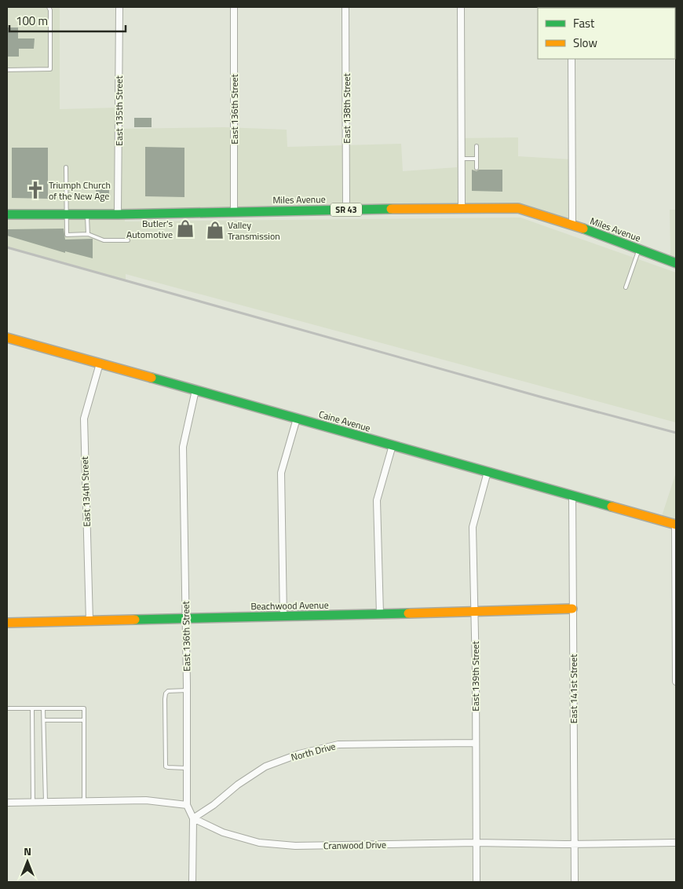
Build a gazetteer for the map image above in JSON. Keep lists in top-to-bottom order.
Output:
{
  "streets": {
    "street": [
      "East 138th Street",
      "East 136th Street",
      "East 135th Street",
      "Miles Avenue",
      "SR 43",
      "Caine Avenue",
      "East 134th Street",
      "Beachwood Avenue",
      "East 139th Street",
      "East 141st Street",
      "North Drive",
      "Cranwood Drive"
    ]
  },
  "crossings": [
    ["East 138th Street", "Miles Avenue"],
    ["East 136th Street", "Miles Avenue"],
    ["East 136th Street", "Caine Avenue"],
    ["East 136th Street", "Beachwood Avenue"],
    ["East 136th Street", "North Drive"],
    ["East 136th Street", "Cranwood Drive"],
    ["East 135th Street", "Miles Avenue"],
    ["Caine Avenue", "East 134th Street"],
    ["Caine Avenue", "East 139th Street"],
    ["Caine Avenue", "East 141st Street"],
    ["East 134th Street", "Beachwood Avenue"],
    ["Beachwood Avenue", "East 139th Street"],
    ["Beachwood Avenue", "East 141st Street"],
    ["East 139th Street", "North Drive"],
    ["East 139th Street", "Cranwood Drive"],
    ["East 141st Street", "Cranwood Drive"],
    ["North Drive", "Cranwood Drive"]
  ],
  "places": {
    "church": ["Triumph Church of the New Age"],
    "shop": ["Butler's Automotive", "Valley Transmission"]
  },
  "legend": ["Fast", "Slow"],
  "scale_bar": "100 m",
  "north": "top"
}
